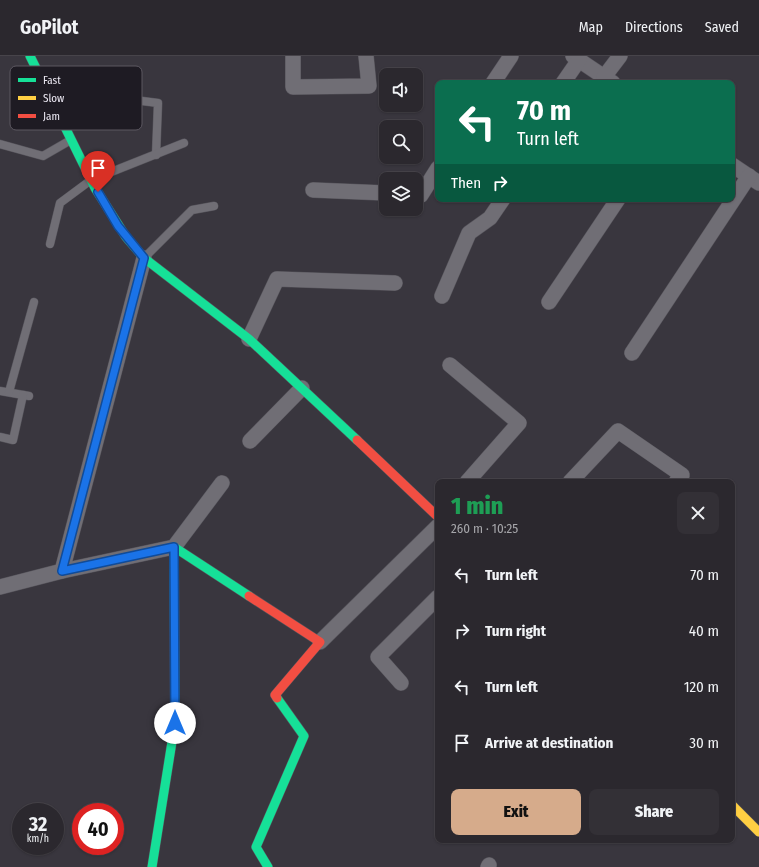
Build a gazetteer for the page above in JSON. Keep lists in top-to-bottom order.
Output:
{
  "legend": ["Fast", "Slow", "Jam"],
  "page": {
    "header": "GoPilot",
    "nav": ["Map", "Directions", "Saved"],
    "turn": ["70 m", "Turn left"],
    "then": "Then",
    "heading": ["1 min", "260 m · 10:25"],
    "list": [
      {
        "name": "Turn left",
        "value": "70 m"
      },
      {
        "name": "Turn right",
        "value": "40 m"
      },
      {
        "name": "Turn left",
        "value": "120 m"
      },
      {
        "name": "Arrive at destination",
        "value": "30 m"
      }
    ],
    "buttons": ["Exit", "Share"],
    "speed": "32 km/h",
    "limit": "40"
  }
}
